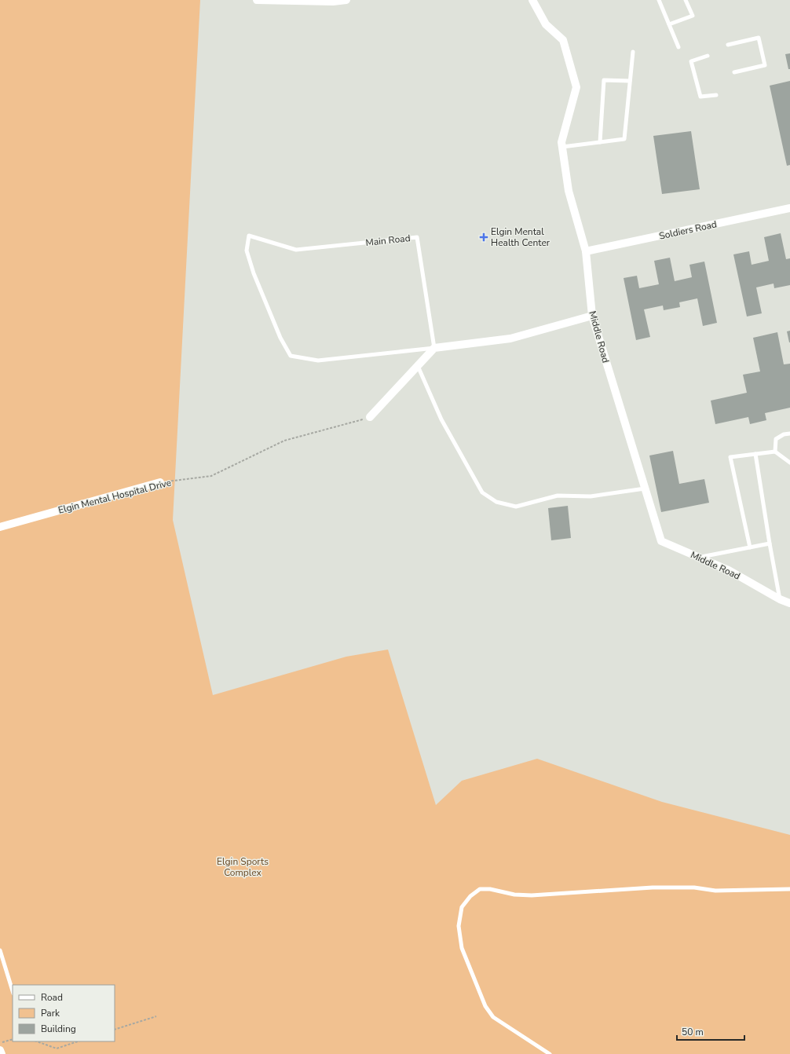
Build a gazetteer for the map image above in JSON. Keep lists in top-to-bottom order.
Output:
{
  "streets": {
    "street": ["Soldiers Road", "Middle Road", "Elgin Mental Hospital Drive"],
    "lane": ["Main Road"]
  },
  "crossings": [
    ["Soldiers Road", "Middle Road"]
  ],
  "parks": ["Elgin Sports Complex"],
  "places": {
    "health": ["Elgin Mental Health Center"]
  },
  "legend": ["Road", "Park", "Building"],
  "scale_bar": "50 m"
}
